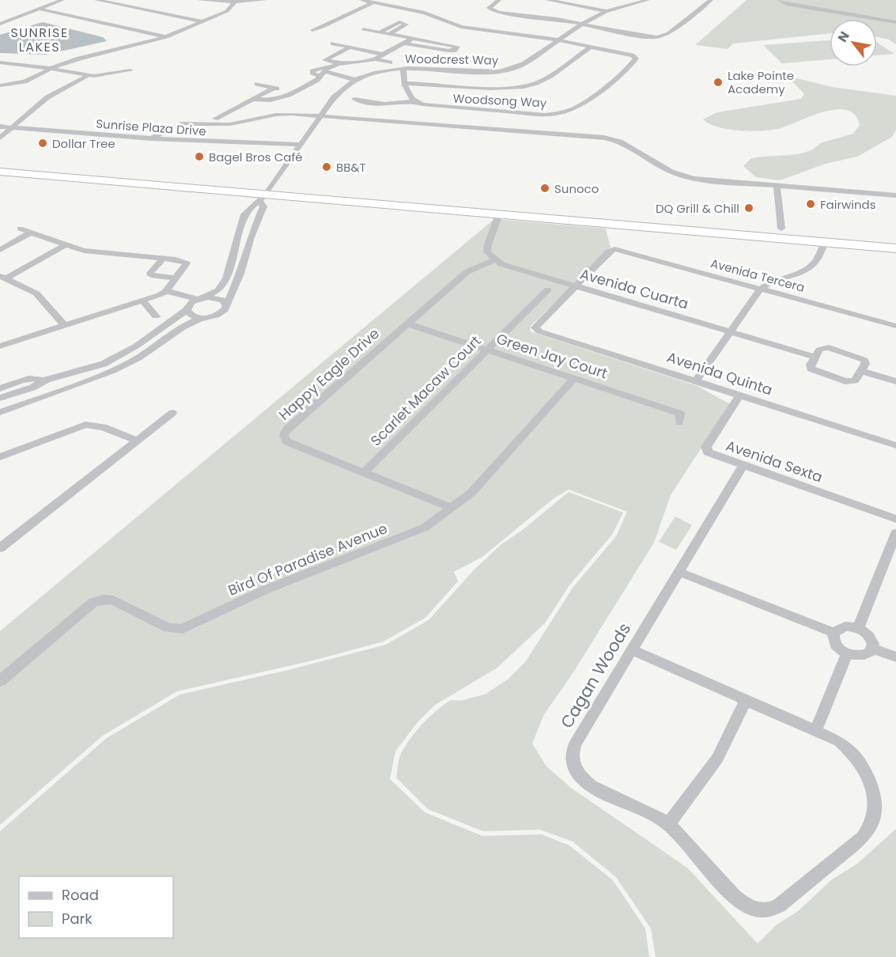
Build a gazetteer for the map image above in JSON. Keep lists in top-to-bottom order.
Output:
{
  "streets": {
    "street": [
      "Woodcrest Way",
      "Woodsong Way",
      "Sunrise Plaza Drive",
      "Avenida Tercera",
      "Avenida Cuarta",
      "Green Jay Court",
      "Avenida Quinta",
      "Happy Eagle Drive",
      "Scarlet Macaw Court",
      "Avenida Sexta",
      "Bird Of Paradise Avenue",
      "Cagan Woods"
    ]
  },
  "crossings": [
    ["Woodcrest Way", "Woodsong Way"],
    ["Woodcrest Way", "Sunrise Plaza Drive"],
    ["Avenida Tercera", "Avenida Cuarta"],
    ["Avenida Tercera", "Avenida Quinta"],
    ["Avenida Cuarta", "Avenida Quinta"],
    ["Avenida Cuarta", "Happy Eagle Drive"],
    ["Green Jay Court", "Happy Eagle Drive"],
    ["Green Jay Court", "Scarlet Macaw Court"],
    ["Green Jay Court", "Bird Of Paradise Avenue"],
    ["Avenida Quinta", "Avenida Sexta"],
    ["Happy Eagle Drive", "Scarlet Macaw Court"],
    ["Happy Eagle Drive", "Bird Of Paradise Avenue"],
    ["Avenida Sexta", "Cagan Woods"]
  ],
  "districts": ["SUNRISE LAKES"],
  "places": [
    "Lake Pointe Academy",
    "Dollar Tree",
    "Bagel Bros Café",
    "BB&T",
    "Sunoco",
    "Fairwinds",
    "DQ Grill & Chill"
  ],
  "legend": ["Road", "Park"],
  "north": "top left"
}
